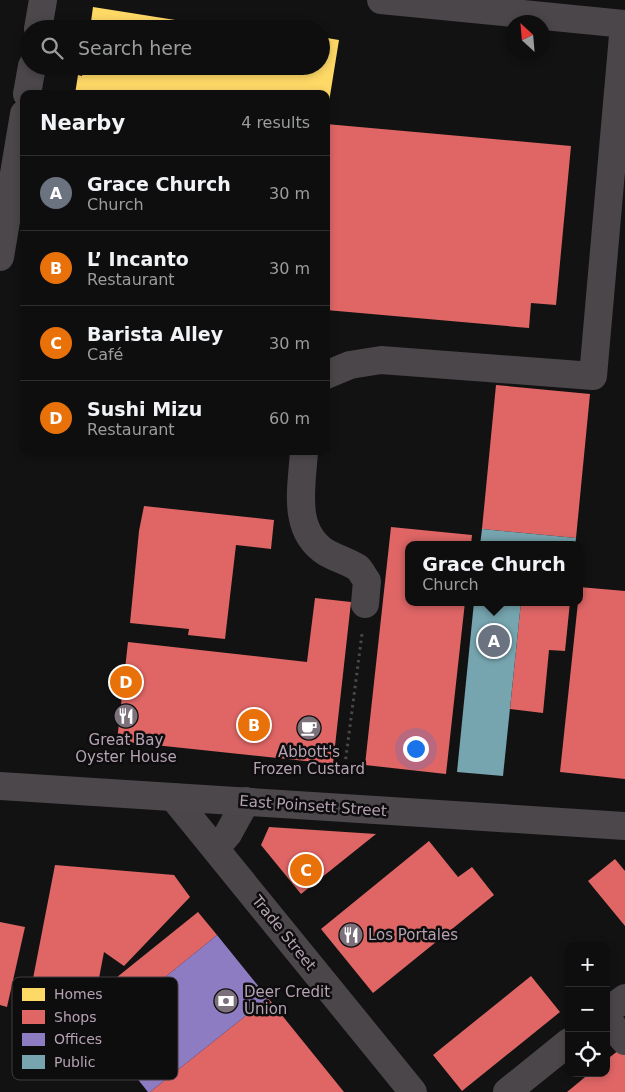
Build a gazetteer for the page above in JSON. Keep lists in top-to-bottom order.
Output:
{
  "streets": {
    "main road": ["East Poinsett Street"],
    "street": ["Trade Street"]
  },
  "crossings": [
    ["East Poinsett Street", "Trade Street"]
  ],
  "places": {
    "restaurant": ["Great Bay Oyster House", "Los Portales"],
    "cafe": ["Abbott's Frozen Custard"],
    "bank": ["Deer Credit Union"]
  },
  "legend": [
    "Homes",
    "Shops",
    "Offices",
    "Public"
  ],
  "north": "top left",
  "page": {
    "search": "Search here",
    "heading": ["Nearby", "4 results"],
    "list": [
      {
        "mark": "A",
        "name": "Grace Church",
        "note": "Church",
        "value": "30 m"
      },
      {
        "mark": "B",
        "name": "L’ Incanto",
        "note": "Restaurant",
        "value": "30 m"
      },
      {
        "mark": "C",
        "name": "Barista Alley",
        "note": "Café",
        "value": "30 m"
      },
      {
        "mark": "D",
        "name": "Sushi Mizu",
        "note": "Restaurant",
        "value": "60 m"
      }
    ],
    "popup": ["Grace Church", "Church"],
    "pins": [
      "A",
      "D",
      "B",
      "C"
    ],
    "map_buttons": ["+", "−"]
  }
}
